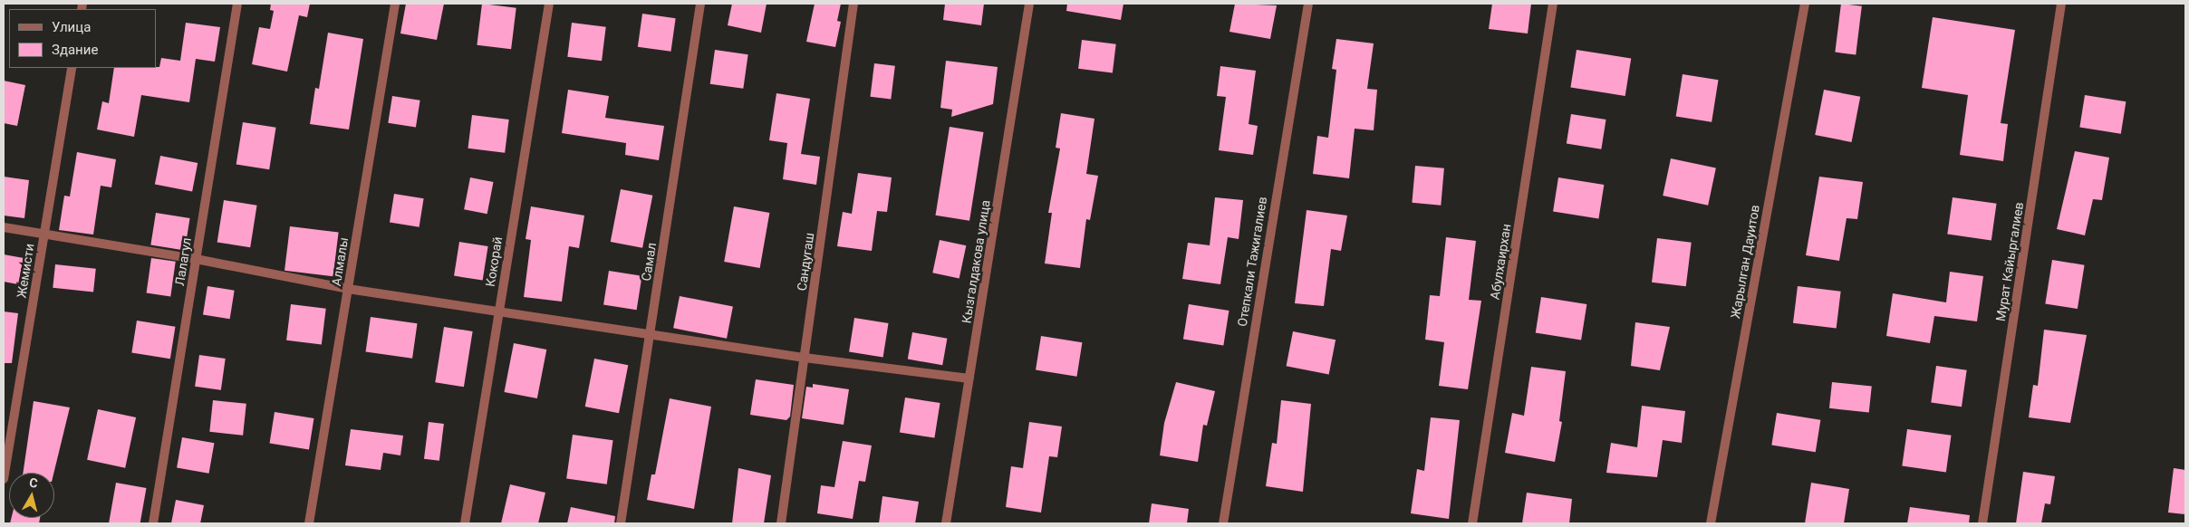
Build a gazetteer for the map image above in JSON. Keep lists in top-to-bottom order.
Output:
{
  "streets": {
    "street": [
      "Лалагул",
      "Алмалы",
      "Кокорай",
      "Самал",
      "Сандугаш",
      "Кызгалдакова улица",
      "Отепкали Тажигалиев",
      "Абулхаирхан",
      "Жарылган Дауитов",
      "Мурат Кайыргалиев",
      "Жемисти"
    ]
  },
  "legend": ["Улица", "Здание"],
  "north": "top"
}
